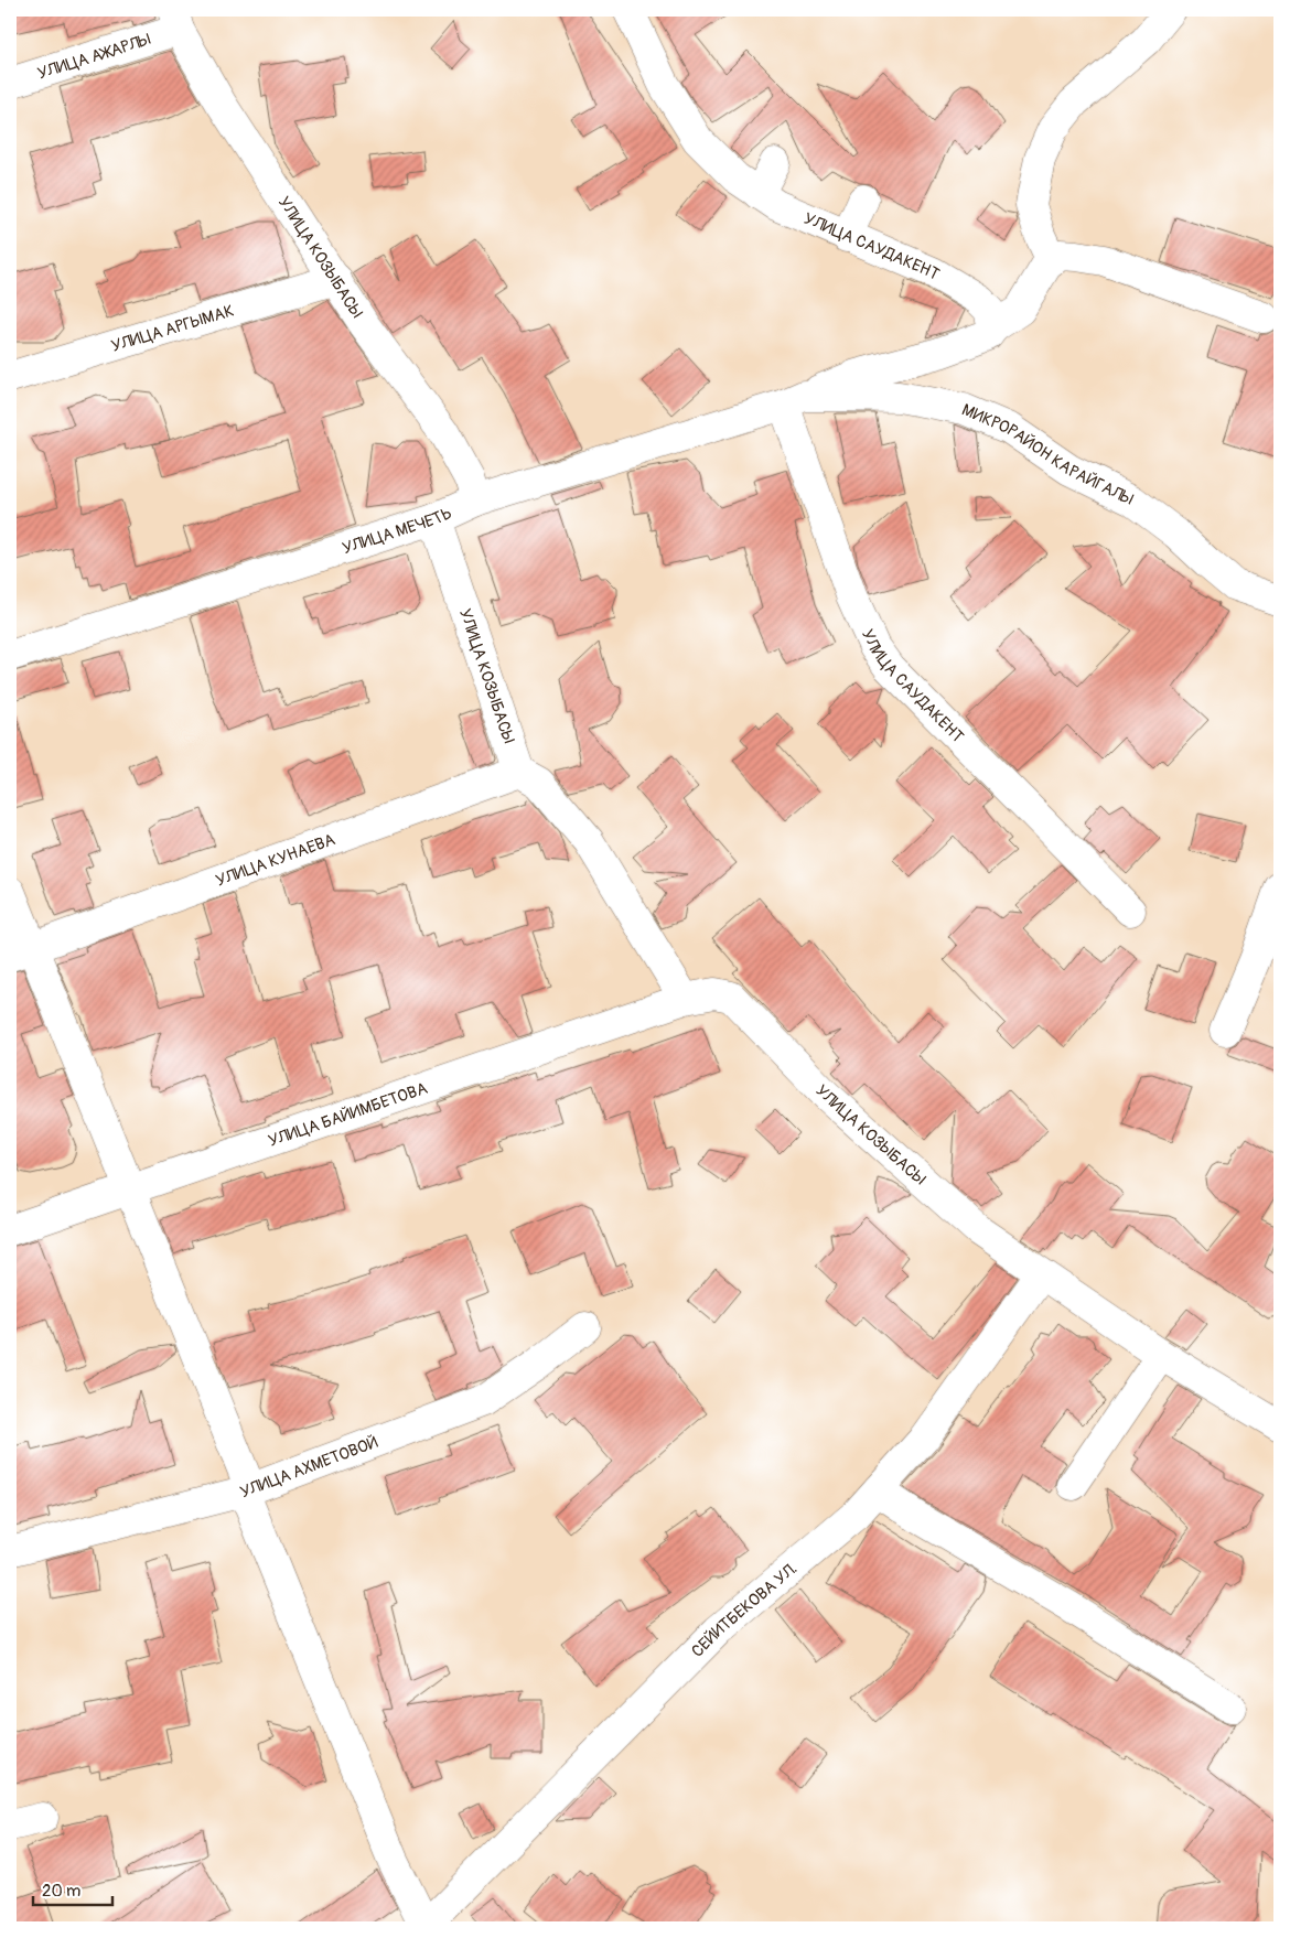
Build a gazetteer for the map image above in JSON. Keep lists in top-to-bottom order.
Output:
{
  "streets": {
    "street": [
      "УЛИЦА АЖАРЛЫ",
      "УЛИЦА САУДАКЕНТ",
      "УЛИЦА КОЗЫБАСЫ",
      "УЛИЦА АРГЫМАК",
      "МИКРОРАЙОН КАРАЙГАЛЫ",
      "УЛИЦА МЕЧЕТЬ",
      "УЛИЦА КУНАЕВА",
      "УЛИЦА БАЙИМБЕТОВА",
      "УЛИЦА АХМЕТОВОЙ",
      "СЕЙИТБЕКОВА УЛ."
    ]
  },
  "crossings": [
    ["УЛИЦА АЖАРЛЫ", "УЛИЦА КОЗЫБАСЫ"],
    ["УЛИЦА САУДАКЕНТ", "МИКРОРАЙОН КАРАЙГАЛЫ"],
    ["УЛИЦА САУДАКЕНТ", "УЛИЦА МЕЧЕТЬ"],
    ["УЛИЦА КОЗЫБАСЫ", "УЛИЦА АРГЫМАК"],
    ["УЛИЦА КОЗЫБАСЫ", "УЛИЦА МЕЧЕТЬ"],
    ["УЛИЦА КОЗЫБАСЫ", "УЛИЦА КУНАЕВА"],
    ["УЛИЦА КОЗЫБАСЫ", "УЛИЦА БАЙИМБЕТОВА"],
    ["УЛИЦА КОЗЫБАСЫ", "СЕЙИТБЕКОВА УЛ."],
    ["МИКРОРАЙОН КАРАЙГАЛЫ", "УЛИЦА МЕЧЕТЬ"]
  ],
  "scale_bar": "20 m"
}
